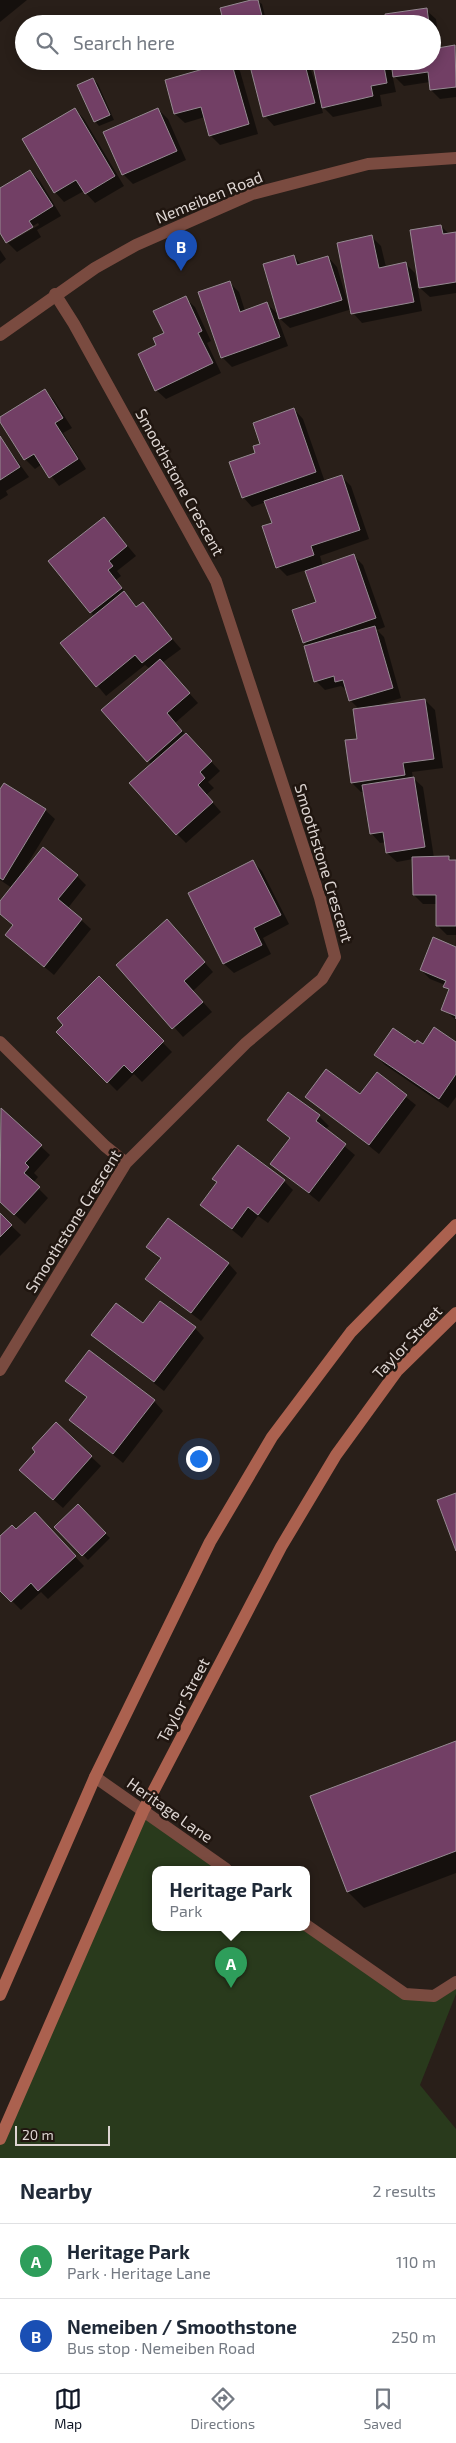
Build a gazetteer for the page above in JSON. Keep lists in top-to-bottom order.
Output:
{
  "streets": {
    "main road": ["Taylor Street"],
    "street": ["Nemeiben Road", "Smoothstone Crescent", "Heritage Lane"]
  },
  "crossings": [
    ["Nemeiben Road", "Smoothstone Crescent"],
    ["Taylor Street", "Heritage Lane"]
  ],
  "scale_bar": "20 m",
  "page": {
    "search": "Search here",
    "pins": ["B", "A"],
    "popup": ["Heritage Park", "Park"],
    "scale": "20 m",
    "heading": ["Nearby", "2 results"],
    "list": [
      {
        "mark": "A",
        "name": "Heritage Park",
        "note": "Park · Heritage Lane",
        "value": "110 m"
      },
      {
        "mark": "B",
        "name": "Nemeiben / Smoothstone",
        "note": "Bus stop · Nemeiben Road",
        "value": "250 m"
      }
    ],
    "nav": ["Map", "Directions", "Saved"]
  }
}
